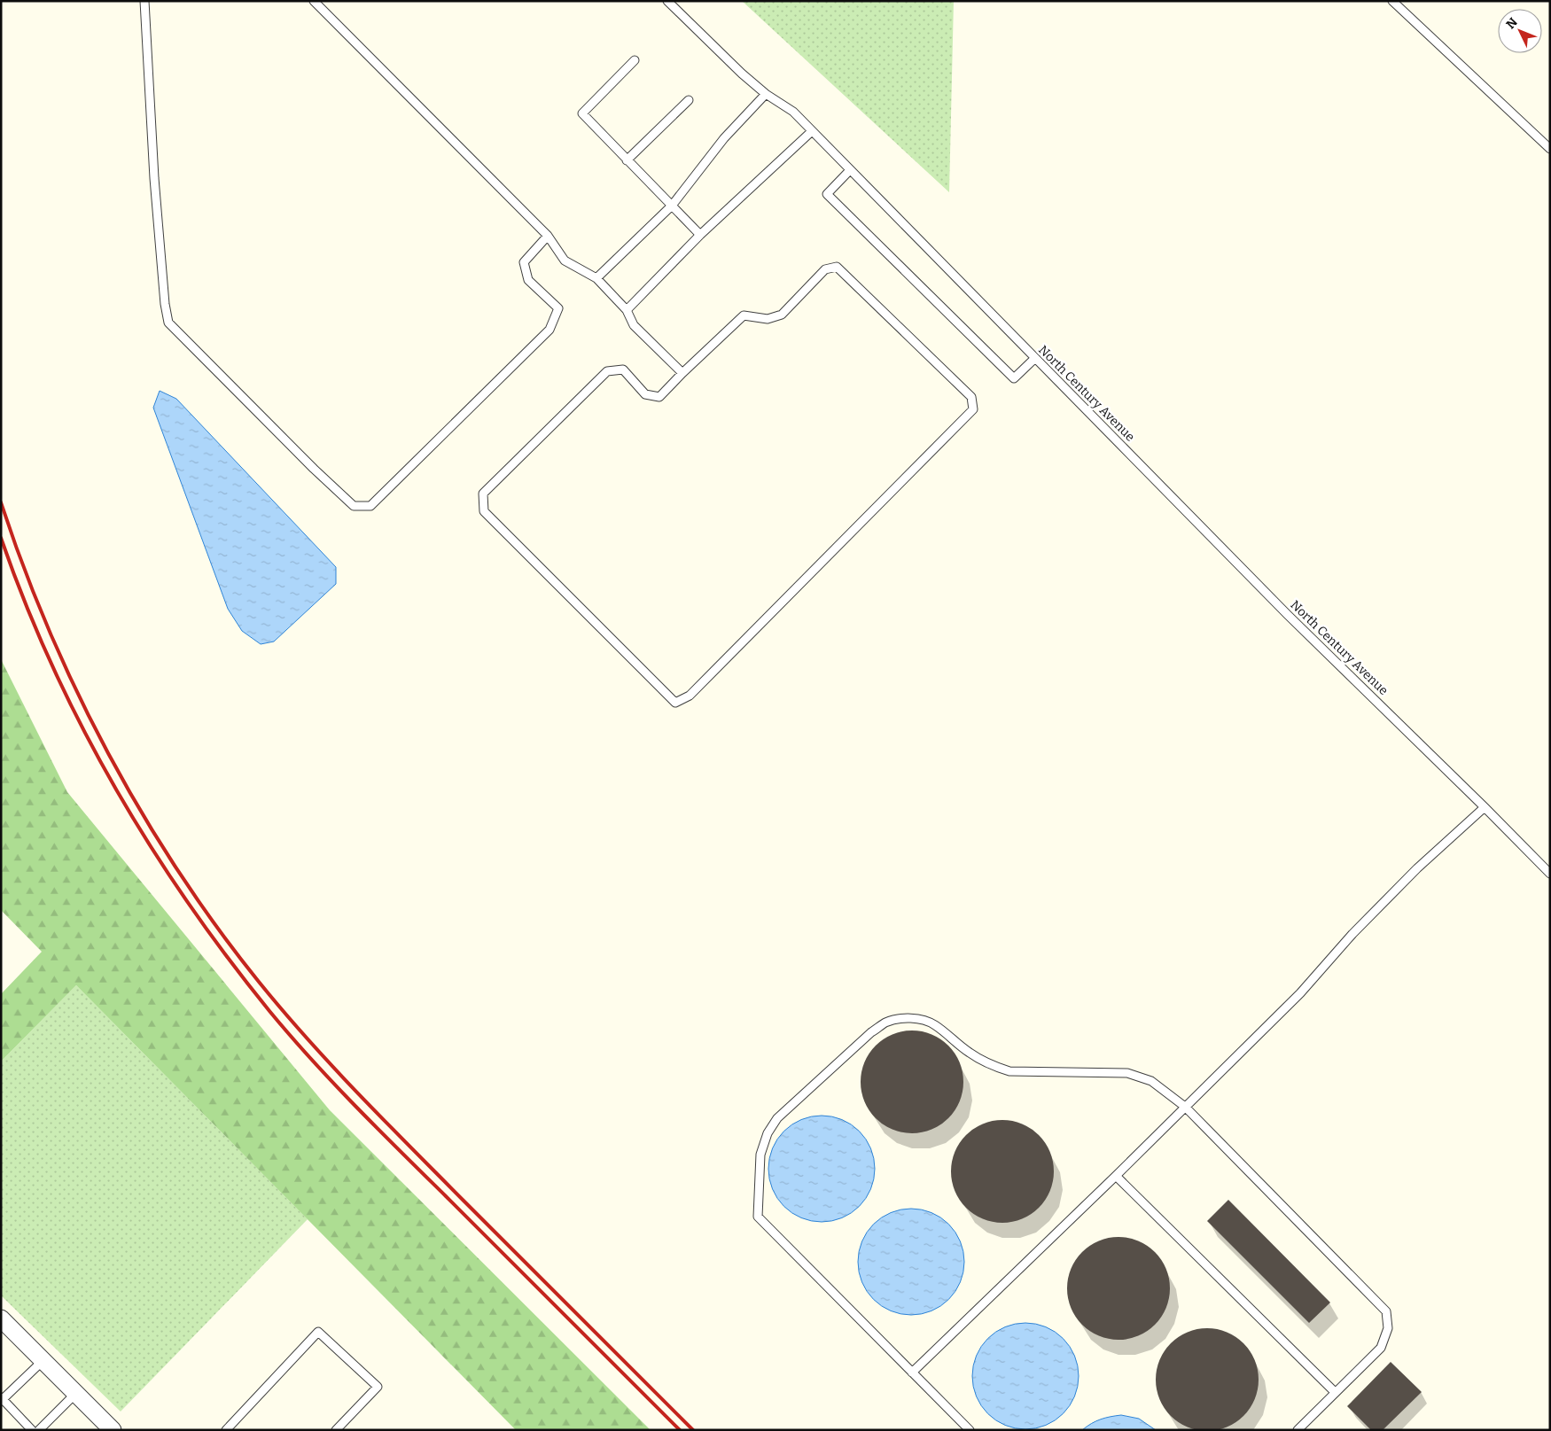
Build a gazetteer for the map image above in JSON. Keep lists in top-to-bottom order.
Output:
{
  "streets": {
    "lane": ["North Century Avenue"]
  },
  "north": "top left"
}
